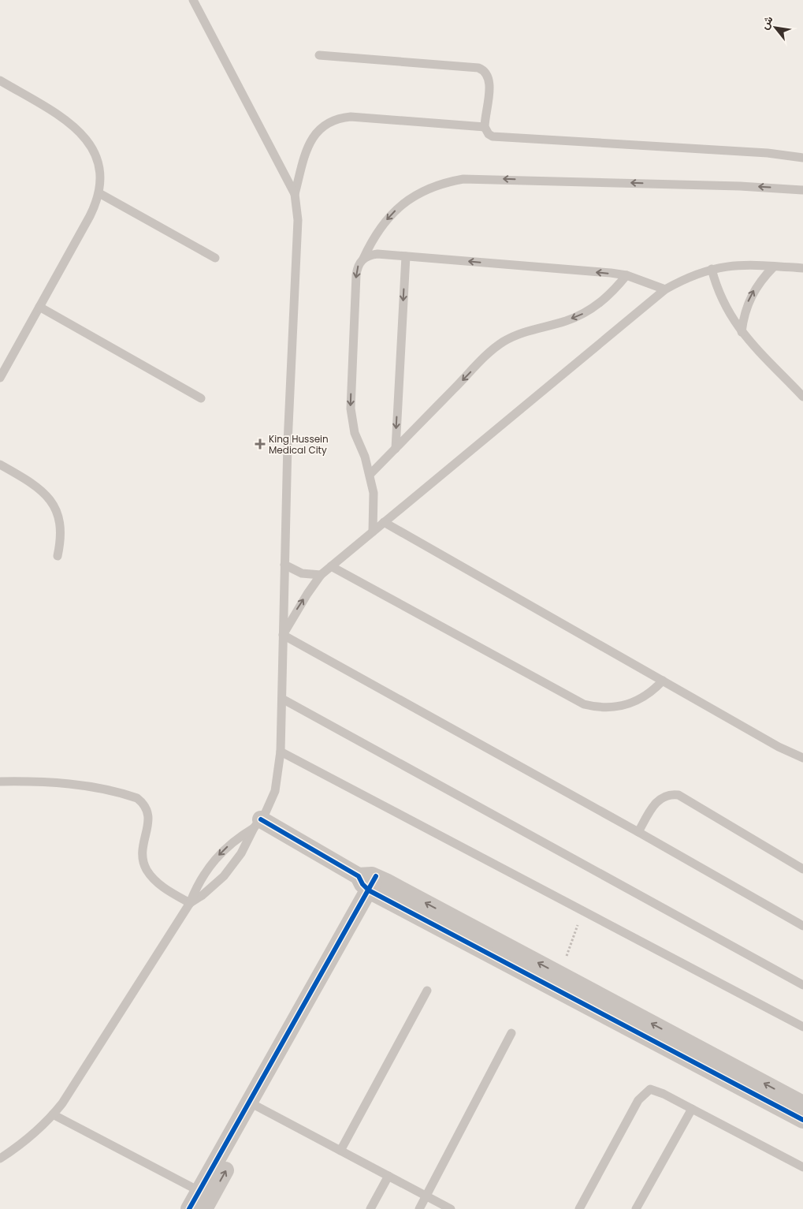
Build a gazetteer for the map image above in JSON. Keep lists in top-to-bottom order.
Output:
{
  "places": {
    "health": ["King Hussein Medical City"]
  },
  "north": "top left"
}
